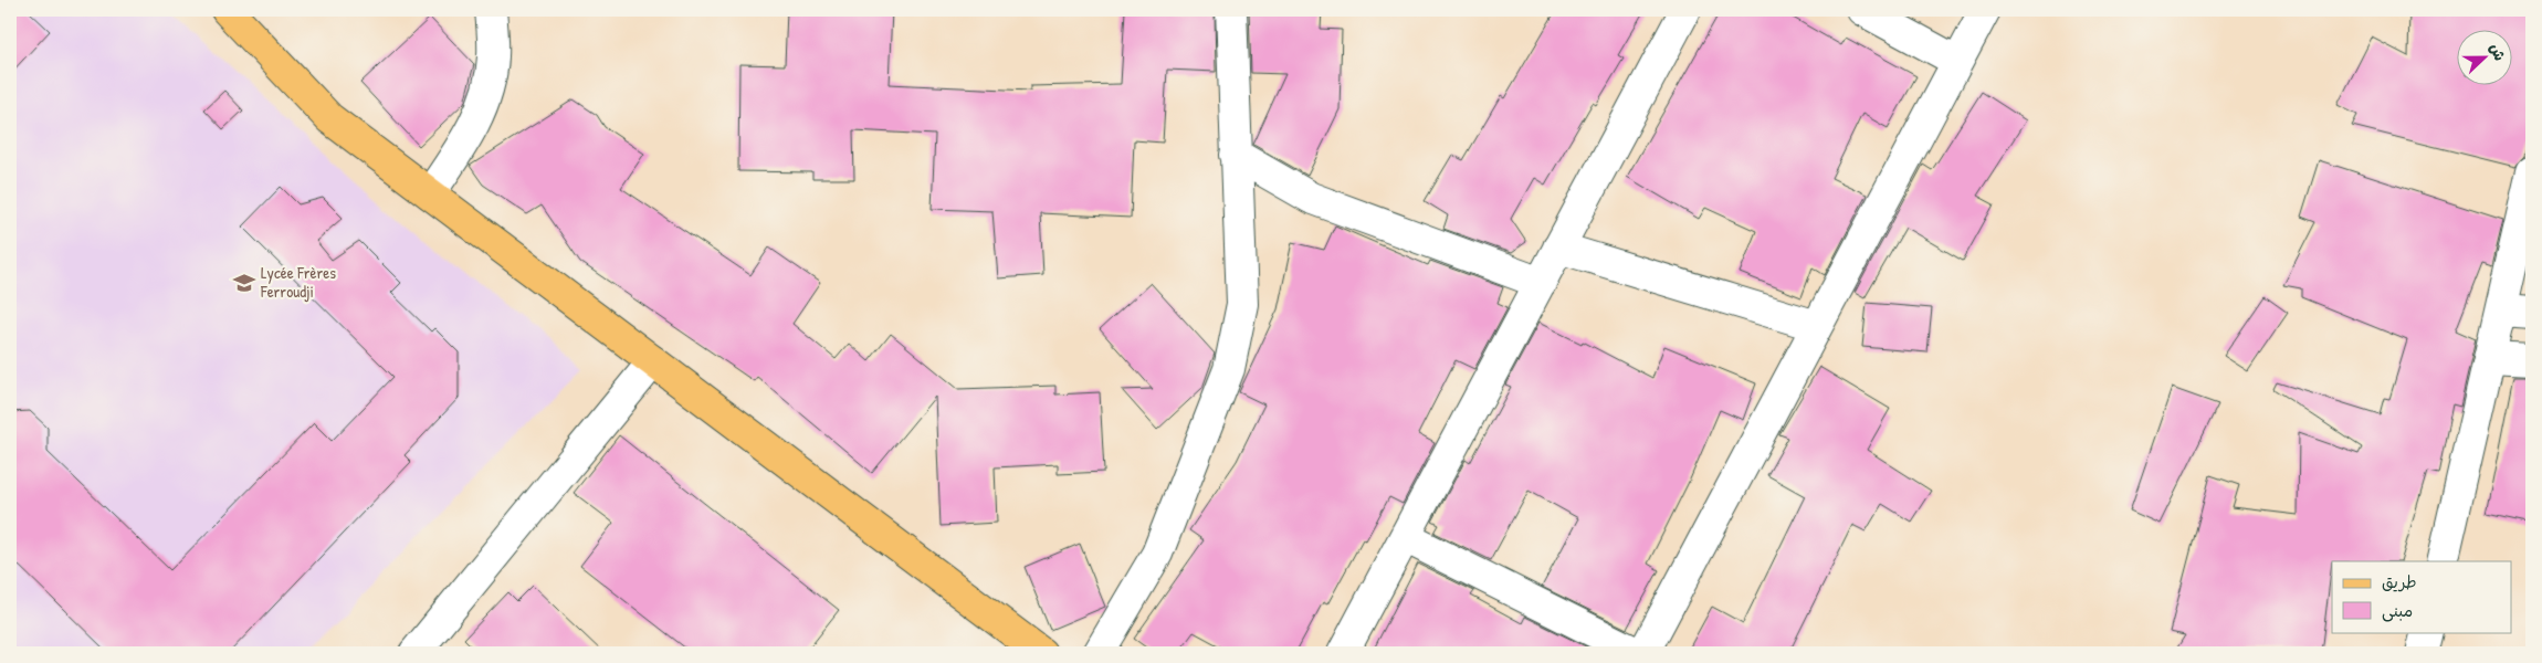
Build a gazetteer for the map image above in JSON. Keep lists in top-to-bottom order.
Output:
{
  "places": {
    "school or university": ["Lycée Frères Ferroudji"]
  },
  "legend": ["طريق", "مبنى"],
  "north": "right"
}
